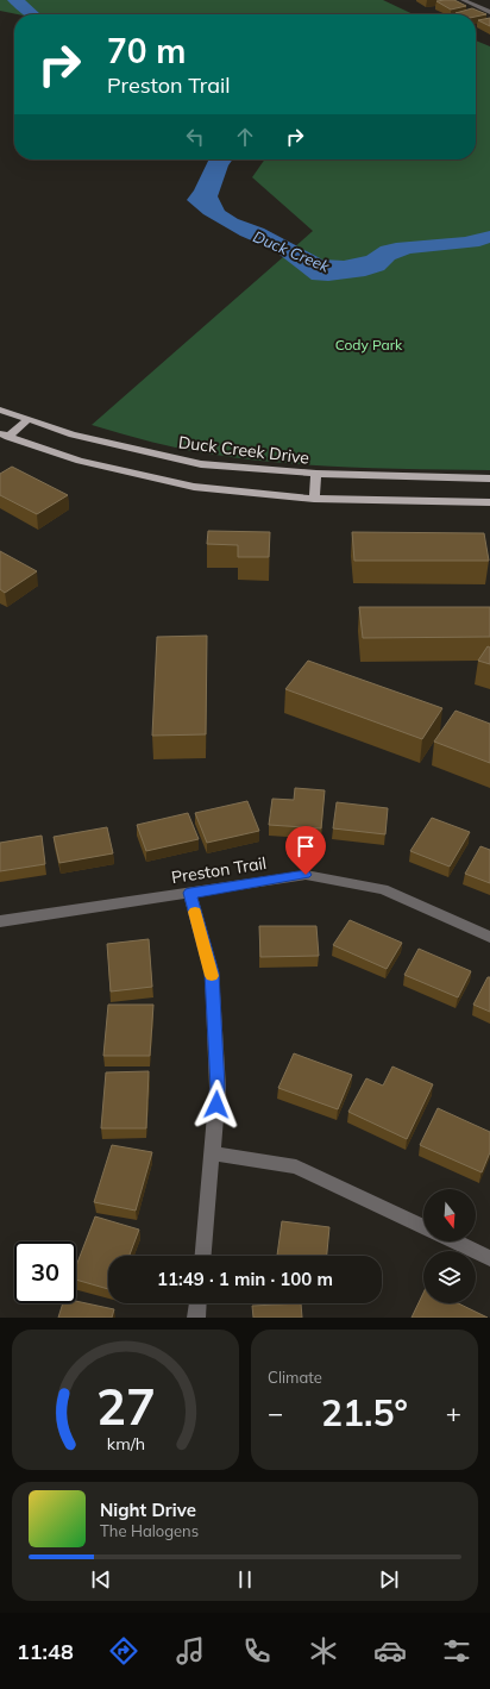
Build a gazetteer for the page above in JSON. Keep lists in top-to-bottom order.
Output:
{
  "streets": {
    "main road": ["Duck Creek Drive"],
    "street": ["Preston Trail"]
  },
  "water": ["Duck Creek"],
  "parks": ["Cody Park"],
  "north": "bottom",
  "page": {
    "turn": ["70 m", "Preston Trail"],
    "limit": "30",
    "trip": "11:49 · 1 min · 100 m",
    "tile": "Climate",
    "heat": ["−", "21.5°", "+"],
    "song": ["Night Drive", "The Halogens"],
    "tabs": "11:48",
    "gauge": ["27", "km/h"]
  }
}
